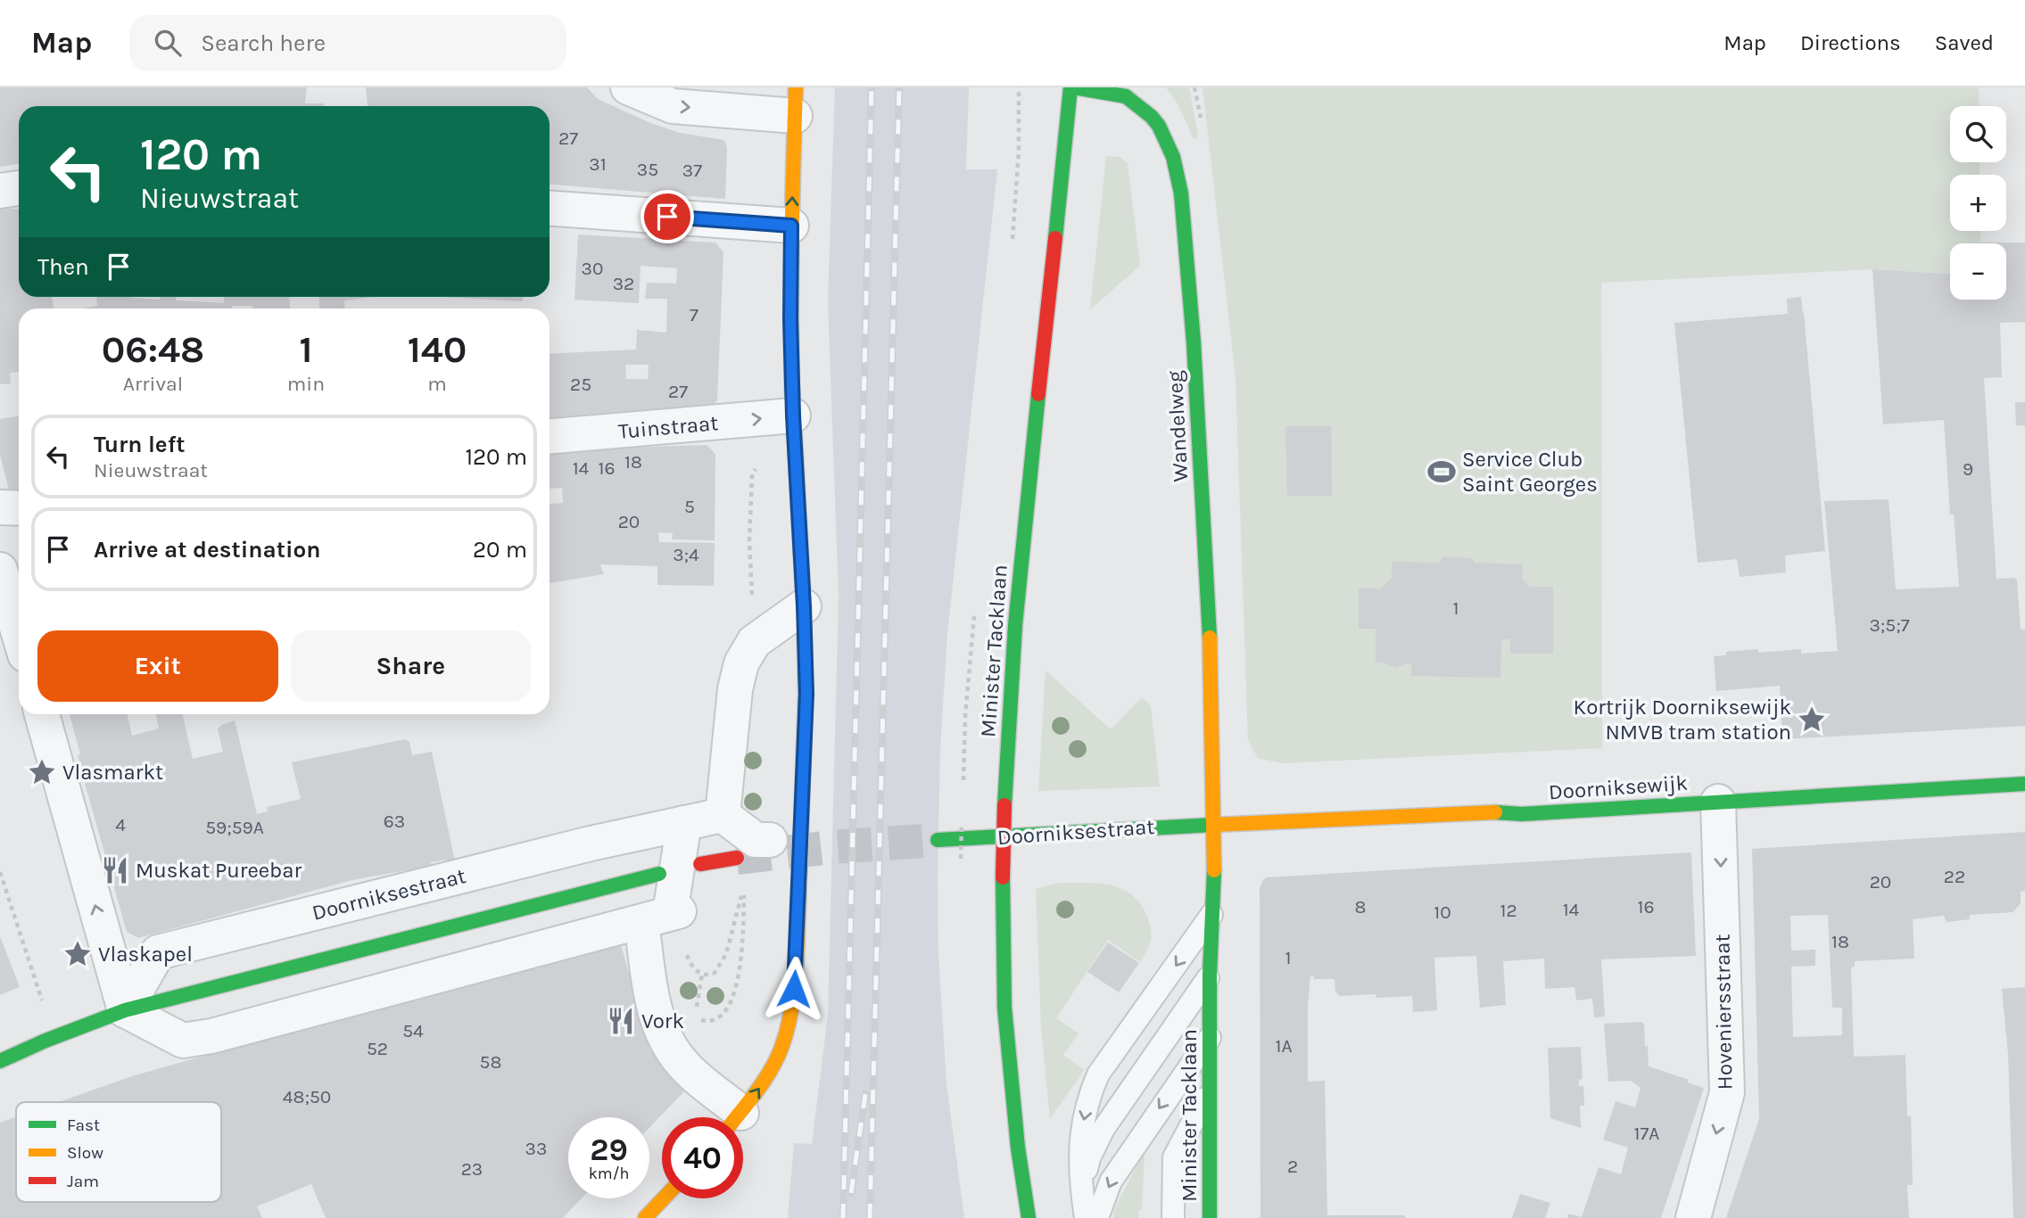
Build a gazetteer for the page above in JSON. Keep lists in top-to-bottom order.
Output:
{
  "streets": {
    "main road": [
      "Wandelweg",
      "Minister Tacklaan",
      "Doorniksewijk",
      "Doorniksestraat"
    ],
    "street": ["Tuinstraat", "Hoveniersstraat"]
  },
  "crossings": [
    ["Wandelweg", "Minister Tacklaan"],
    ["Wandelweg", "Doorniksewijk"],
    ["Wandelweg", "Doorniksestraat"],
    ["Minister Tacklaan", "Doorniksewijk"],
    ["Minister Tacklaan", "Doorniksestraat"],
    ["Doorniksewijk", "Doorniksestraat"],
    ["Doorniksewijk", "Hoveniersstraat"]
  ],
  "one_way": ["Hoveniersstraat"],
  "places": {
    "sports": ["Service Club Saint Georges"],
    "place": ["Kortrijk Doorniksewijk NMVB tram station", "Vlasmarkt", "Vlaskapel"],
    "restaurant": ["Muskat Pureebar", "Vork"]
  },
  "house_numbers": [
    "27",
    "31",
    "35",
    "37",
    "30",
    "32",
    "7",
    "25",
    "27",
    "18",
    "14",
    "16",
    "9",
    "5",
    "20",
    "3;4",
    "1",
    "3;5;7",
    "63",
    "4",
    "59;59A",
    "22",
    "20",
    "8",
    "16",
    "14",
    "12",
    "10",
    "18",
    "1",
    "54",
    "1A",
    "52",
    "58",
    "48;50",
    "17A",
    "33",
    "2",
    "23"
  ],
  "legend": ["Fast", "Slow", "Jam"],
  "page": {
    "header": "Map",
    "search": "Search here",
    "nav": ["Map", "Directions", "Saved"],
    "map_buttons": ["+", "−"],
    "turn": ["120 m", "Nieuwstraat"],
    "then": "Then",
    "eta": [
      "06:48",
      "Arrival",
      "1",
      "min",
      "140",
      "m"
    ],
    "list": [
      {
        "name": "Turn left",
        "note": "Nieuwstraat",
        "value": "120 m"
      },
      {
        "name": "Arrive at destination",
        "value": "20 m"
      }
    ],
    "buttons": ["Exit", "Share"],
    "speed": "29 km/h",
    "limit": "40"
  }
}
